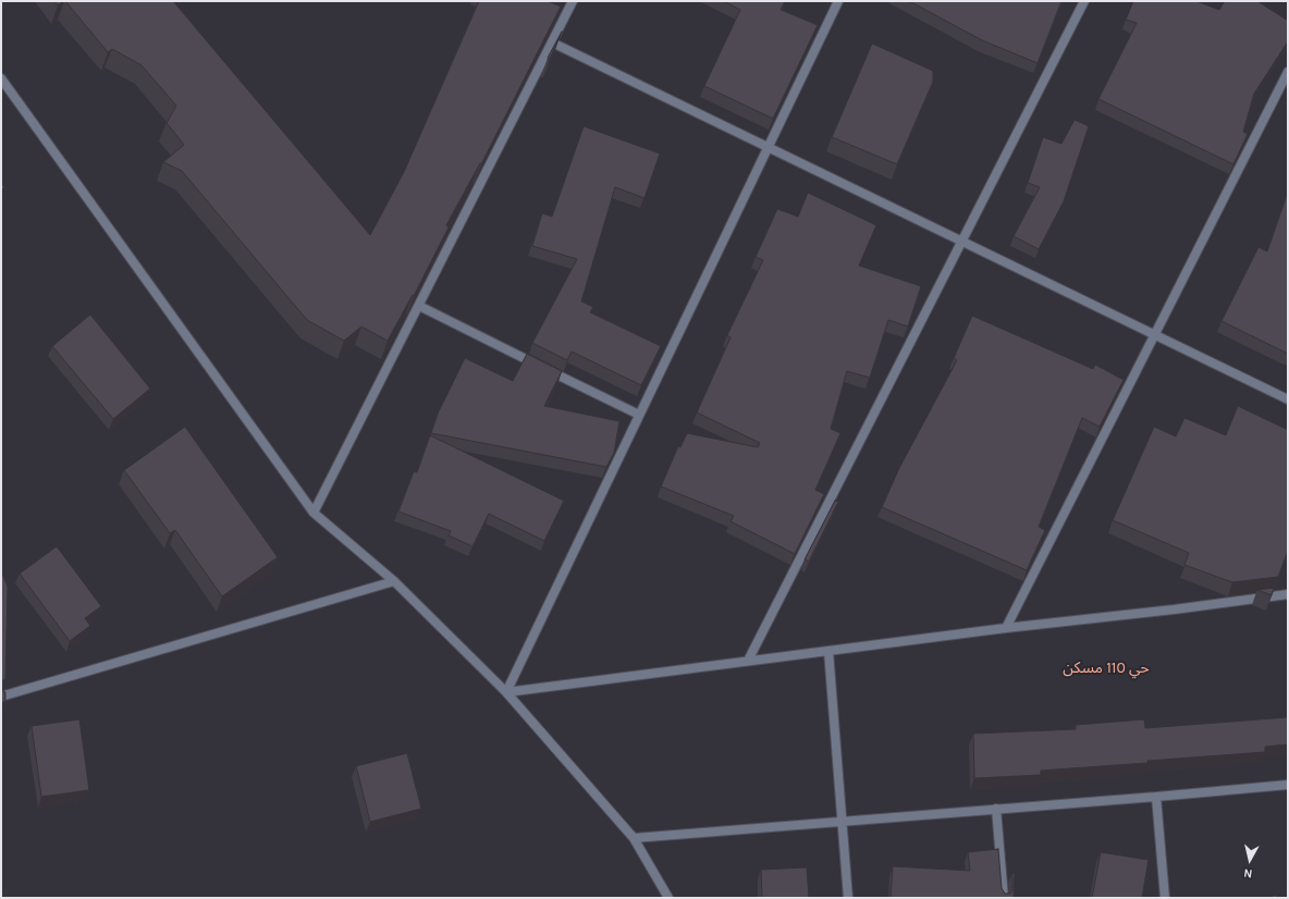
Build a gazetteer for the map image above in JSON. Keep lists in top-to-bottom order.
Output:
{
  "districts": ["حي 110 مسكن"],
  "north": "bottom"
}
